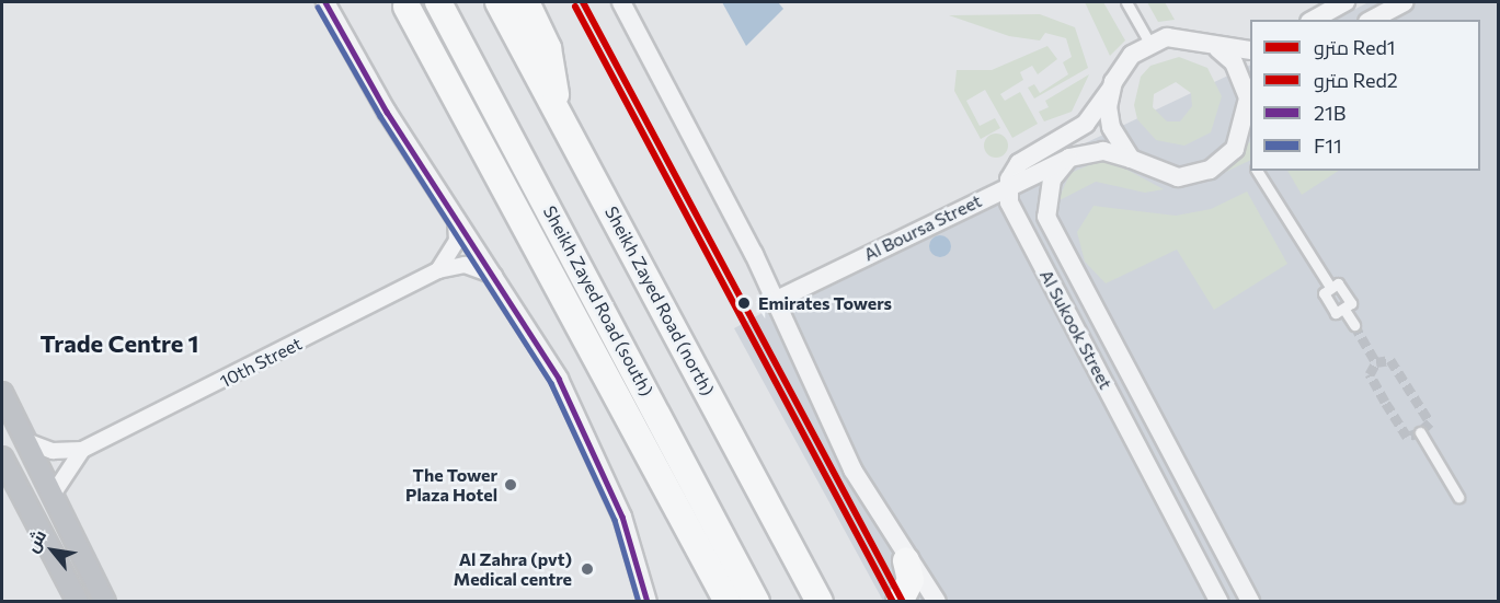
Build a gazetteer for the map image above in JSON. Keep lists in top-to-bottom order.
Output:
{
  "streets": {
    "highway": ["Sheikh Zayed Road (south)", "Sheikh Zayed Road (north)"],
    "street": ["Al Boursa Street", "Al Sukook Street", "10th Street"]
  },
  "crossings": [
    ["Al Boursa Street", "Al Sukook Street"]
  ],
  "districts": ["Trade Centre 1"],
  "places": ["Emirates Towers", "The Tower Plaza Hotel", "Al Zahra (pvt) Medical centre"],
  "lines": [
    "metro line Red1",
    "transit line 21B",
    "metro line Red2",
    "transit line F11"
  ],
  "legend": [
    "مترو Red1",
    "مترو Red2",
    "21B",
    "F11"
  ],
  "north": "top left"
}
